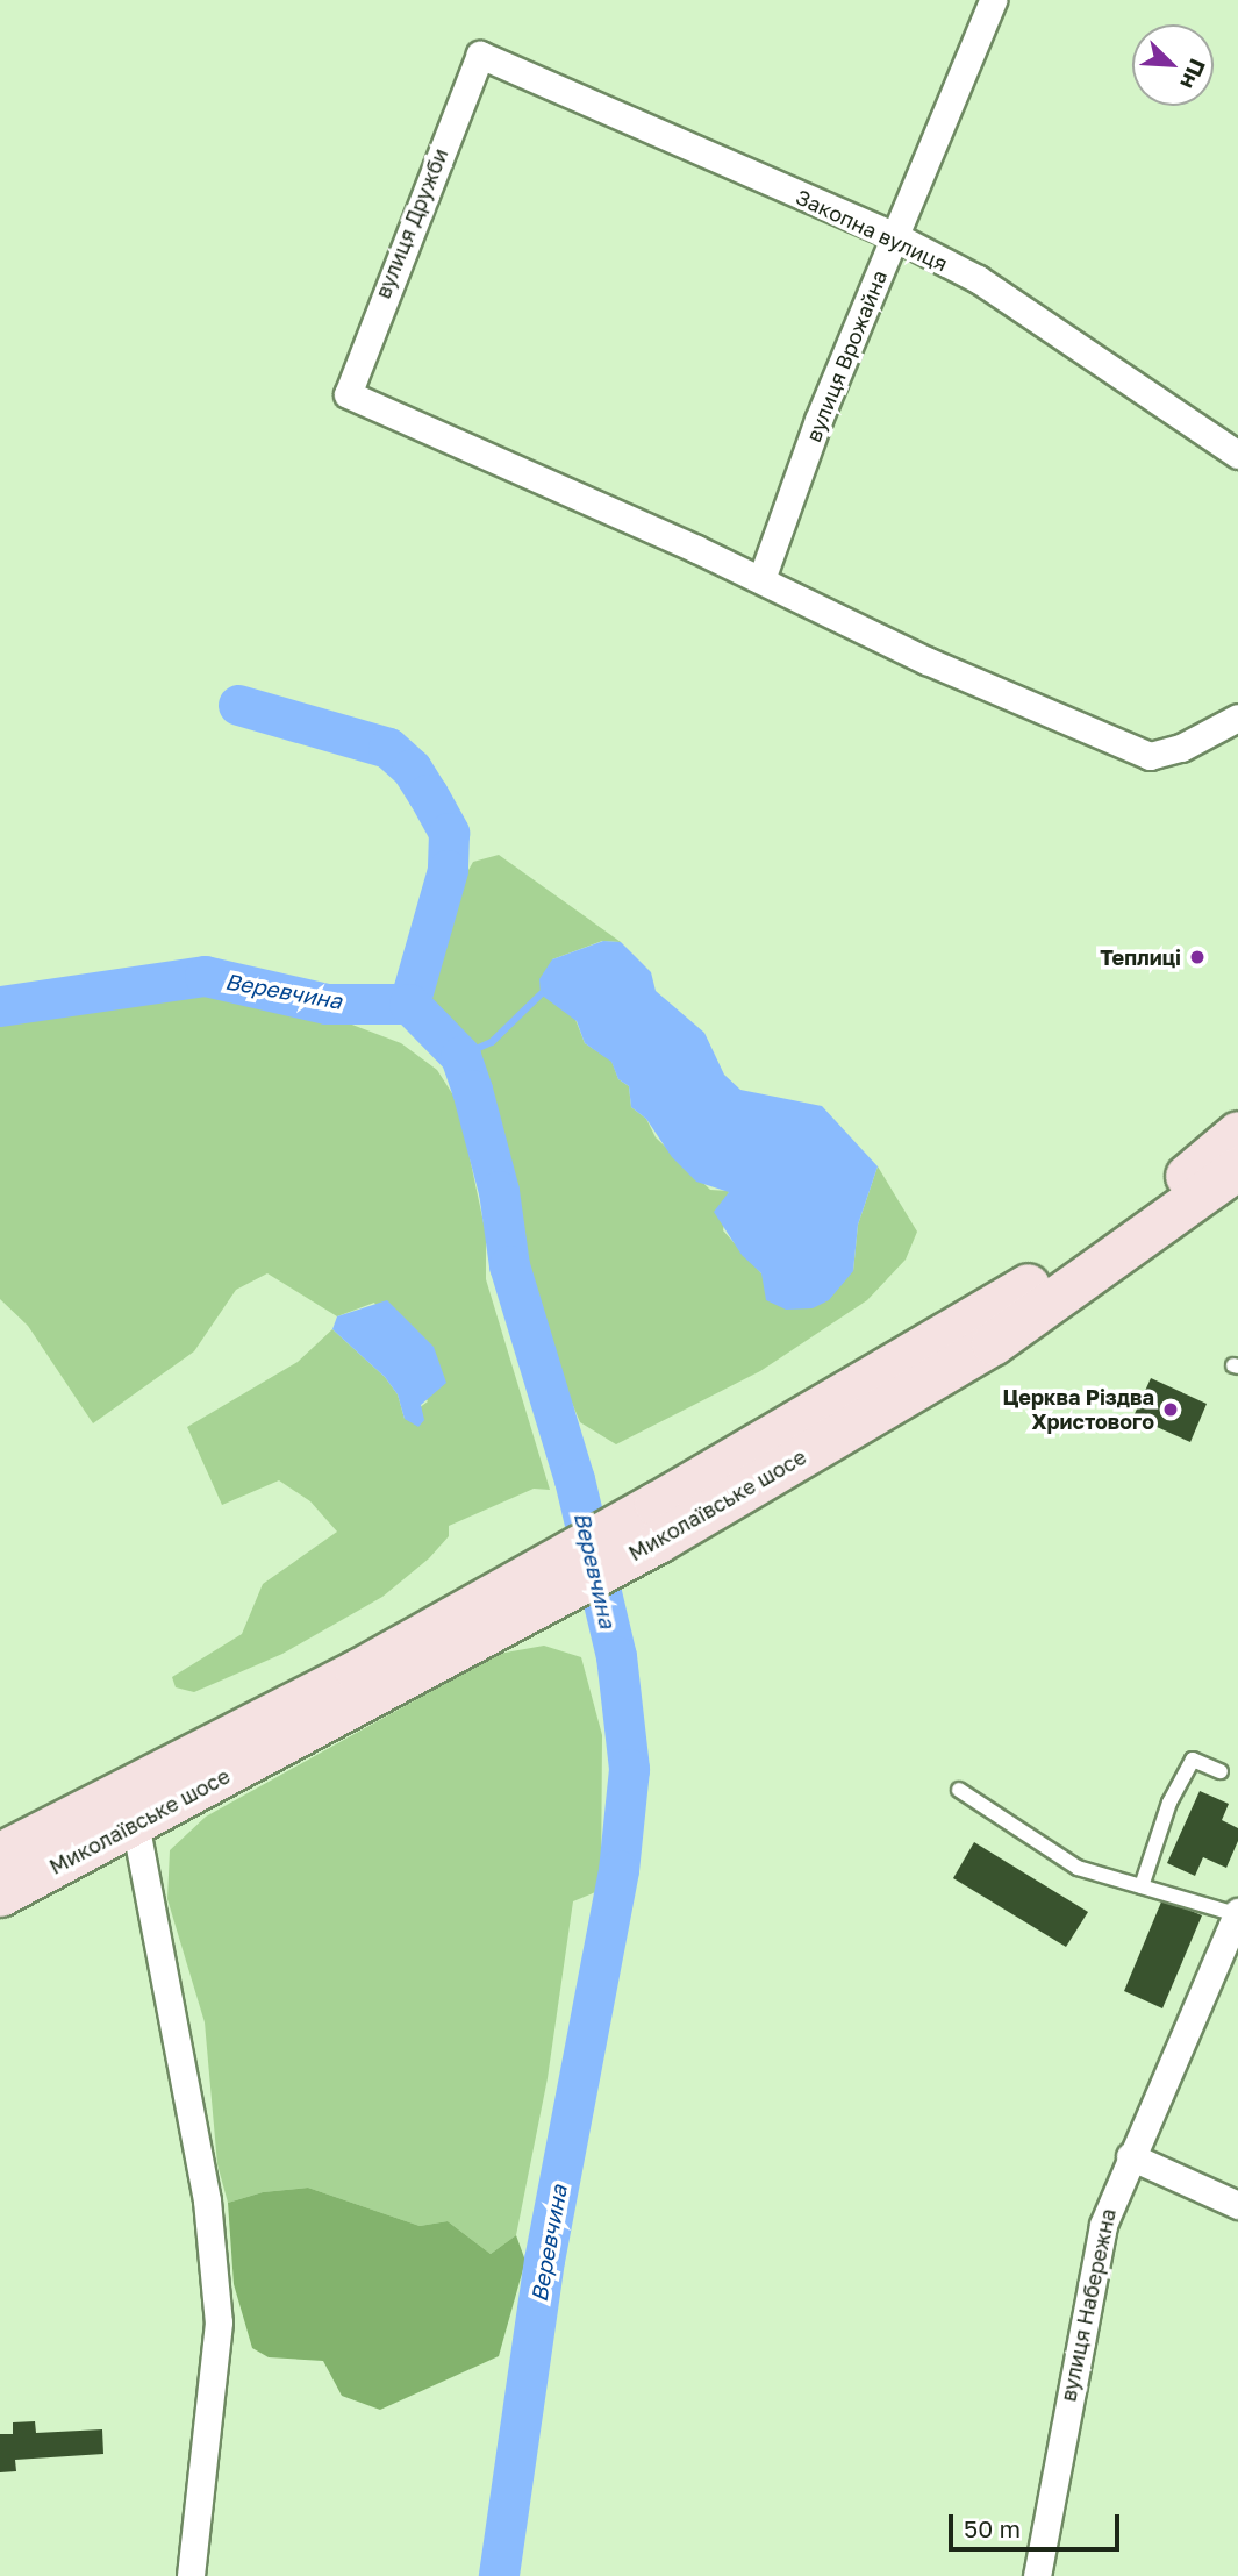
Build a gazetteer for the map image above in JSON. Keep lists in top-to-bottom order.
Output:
{
  "streets": {
    "main road": ["Миколаївське шосе"],
    "street": [
      "вулиця Дружби",
      "Закопна вулиця",
      "вулиця Врожайна",
      "вулиця Набережна"
    ]
  },
  "crossings": [
    ["вулиця Дружби", "Закопна вулиця"],
    ["вулиця Дружби", "вулиця Врожайна"],
    ["Закопна вулиця", "вулиця Врожайна"]
  ],
  "water": ["Веревчина"],
  "places": ["Теплиці", "Церква Різдва Христового"],
  "scale_bar": "50 m",
  "north": "bottom right"
}
